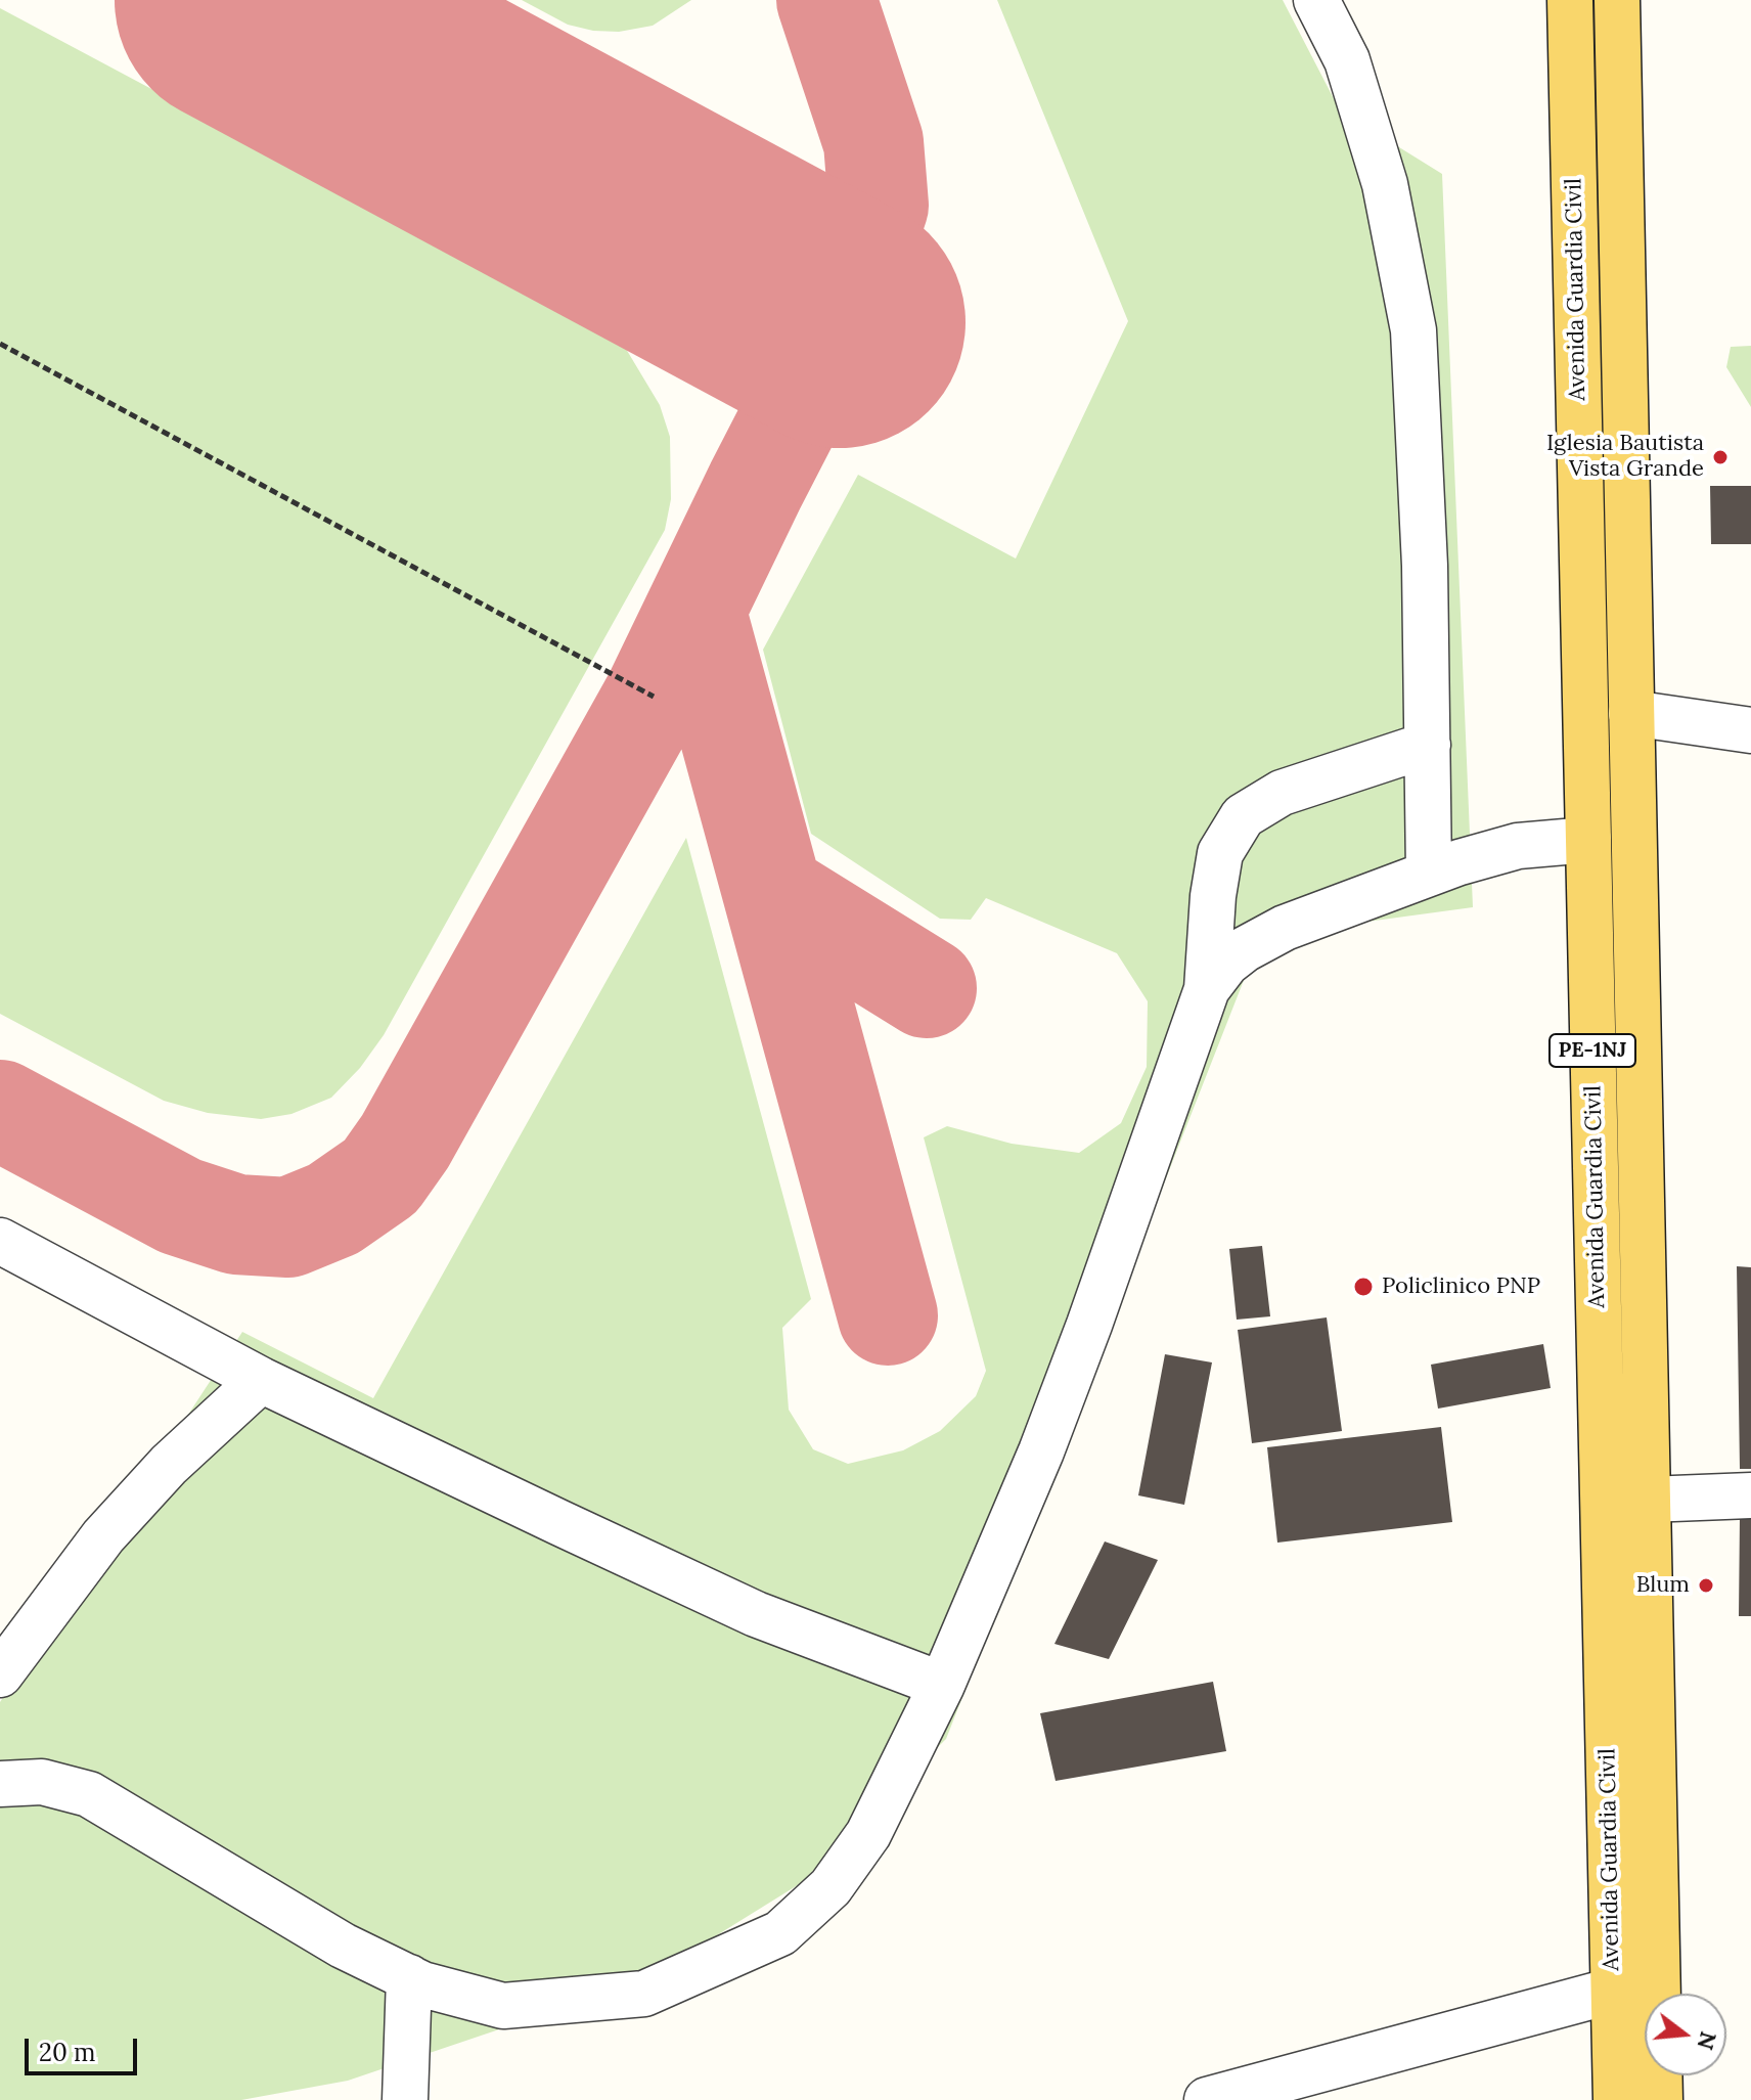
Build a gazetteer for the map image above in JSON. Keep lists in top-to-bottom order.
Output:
{
  "streets": {
    "main road": ["Avenida Guardia Civil", "PE-1NJ"]
  },
  "places": ["Iglesia Bautista Vista Grande", "Policlinico PNP", "Blum"],
  "scale_bar": "20 m",
  "north": "right"
}
